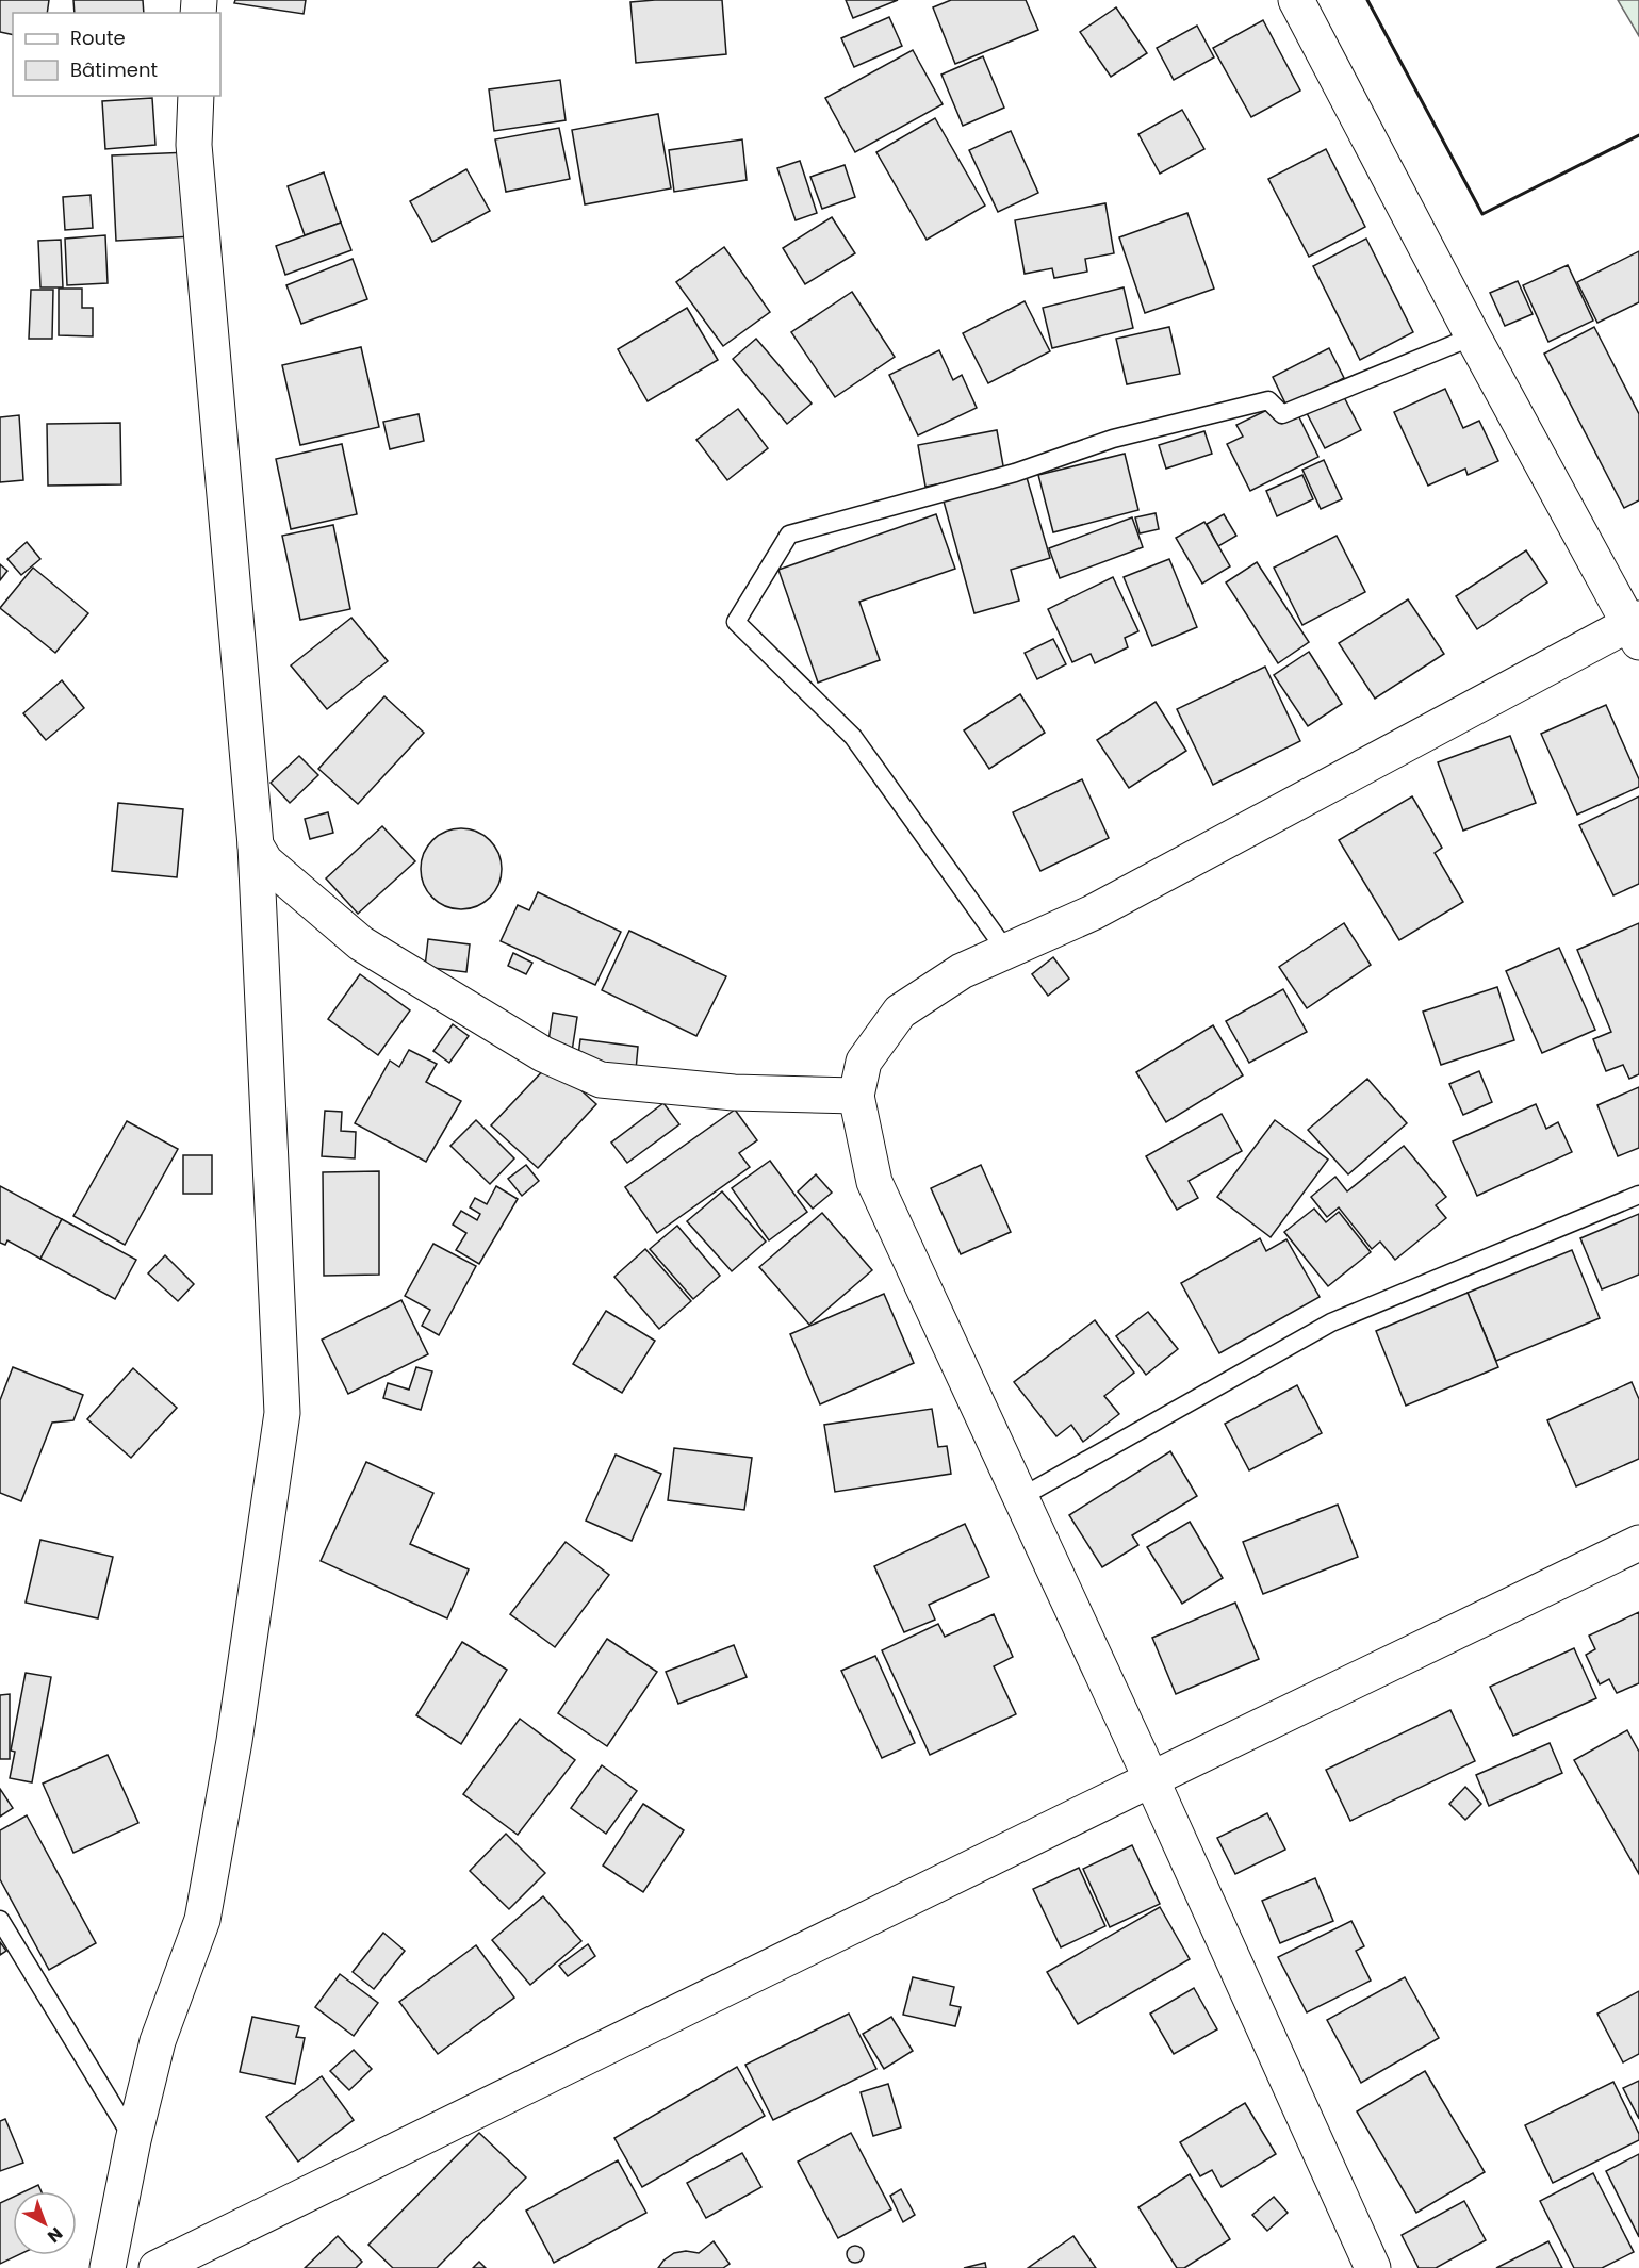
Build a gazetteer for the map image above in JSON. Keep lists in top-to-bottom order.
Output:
{
  "legend": ["Route", "Bâtiment"],
  "north": "bottom right"
}
